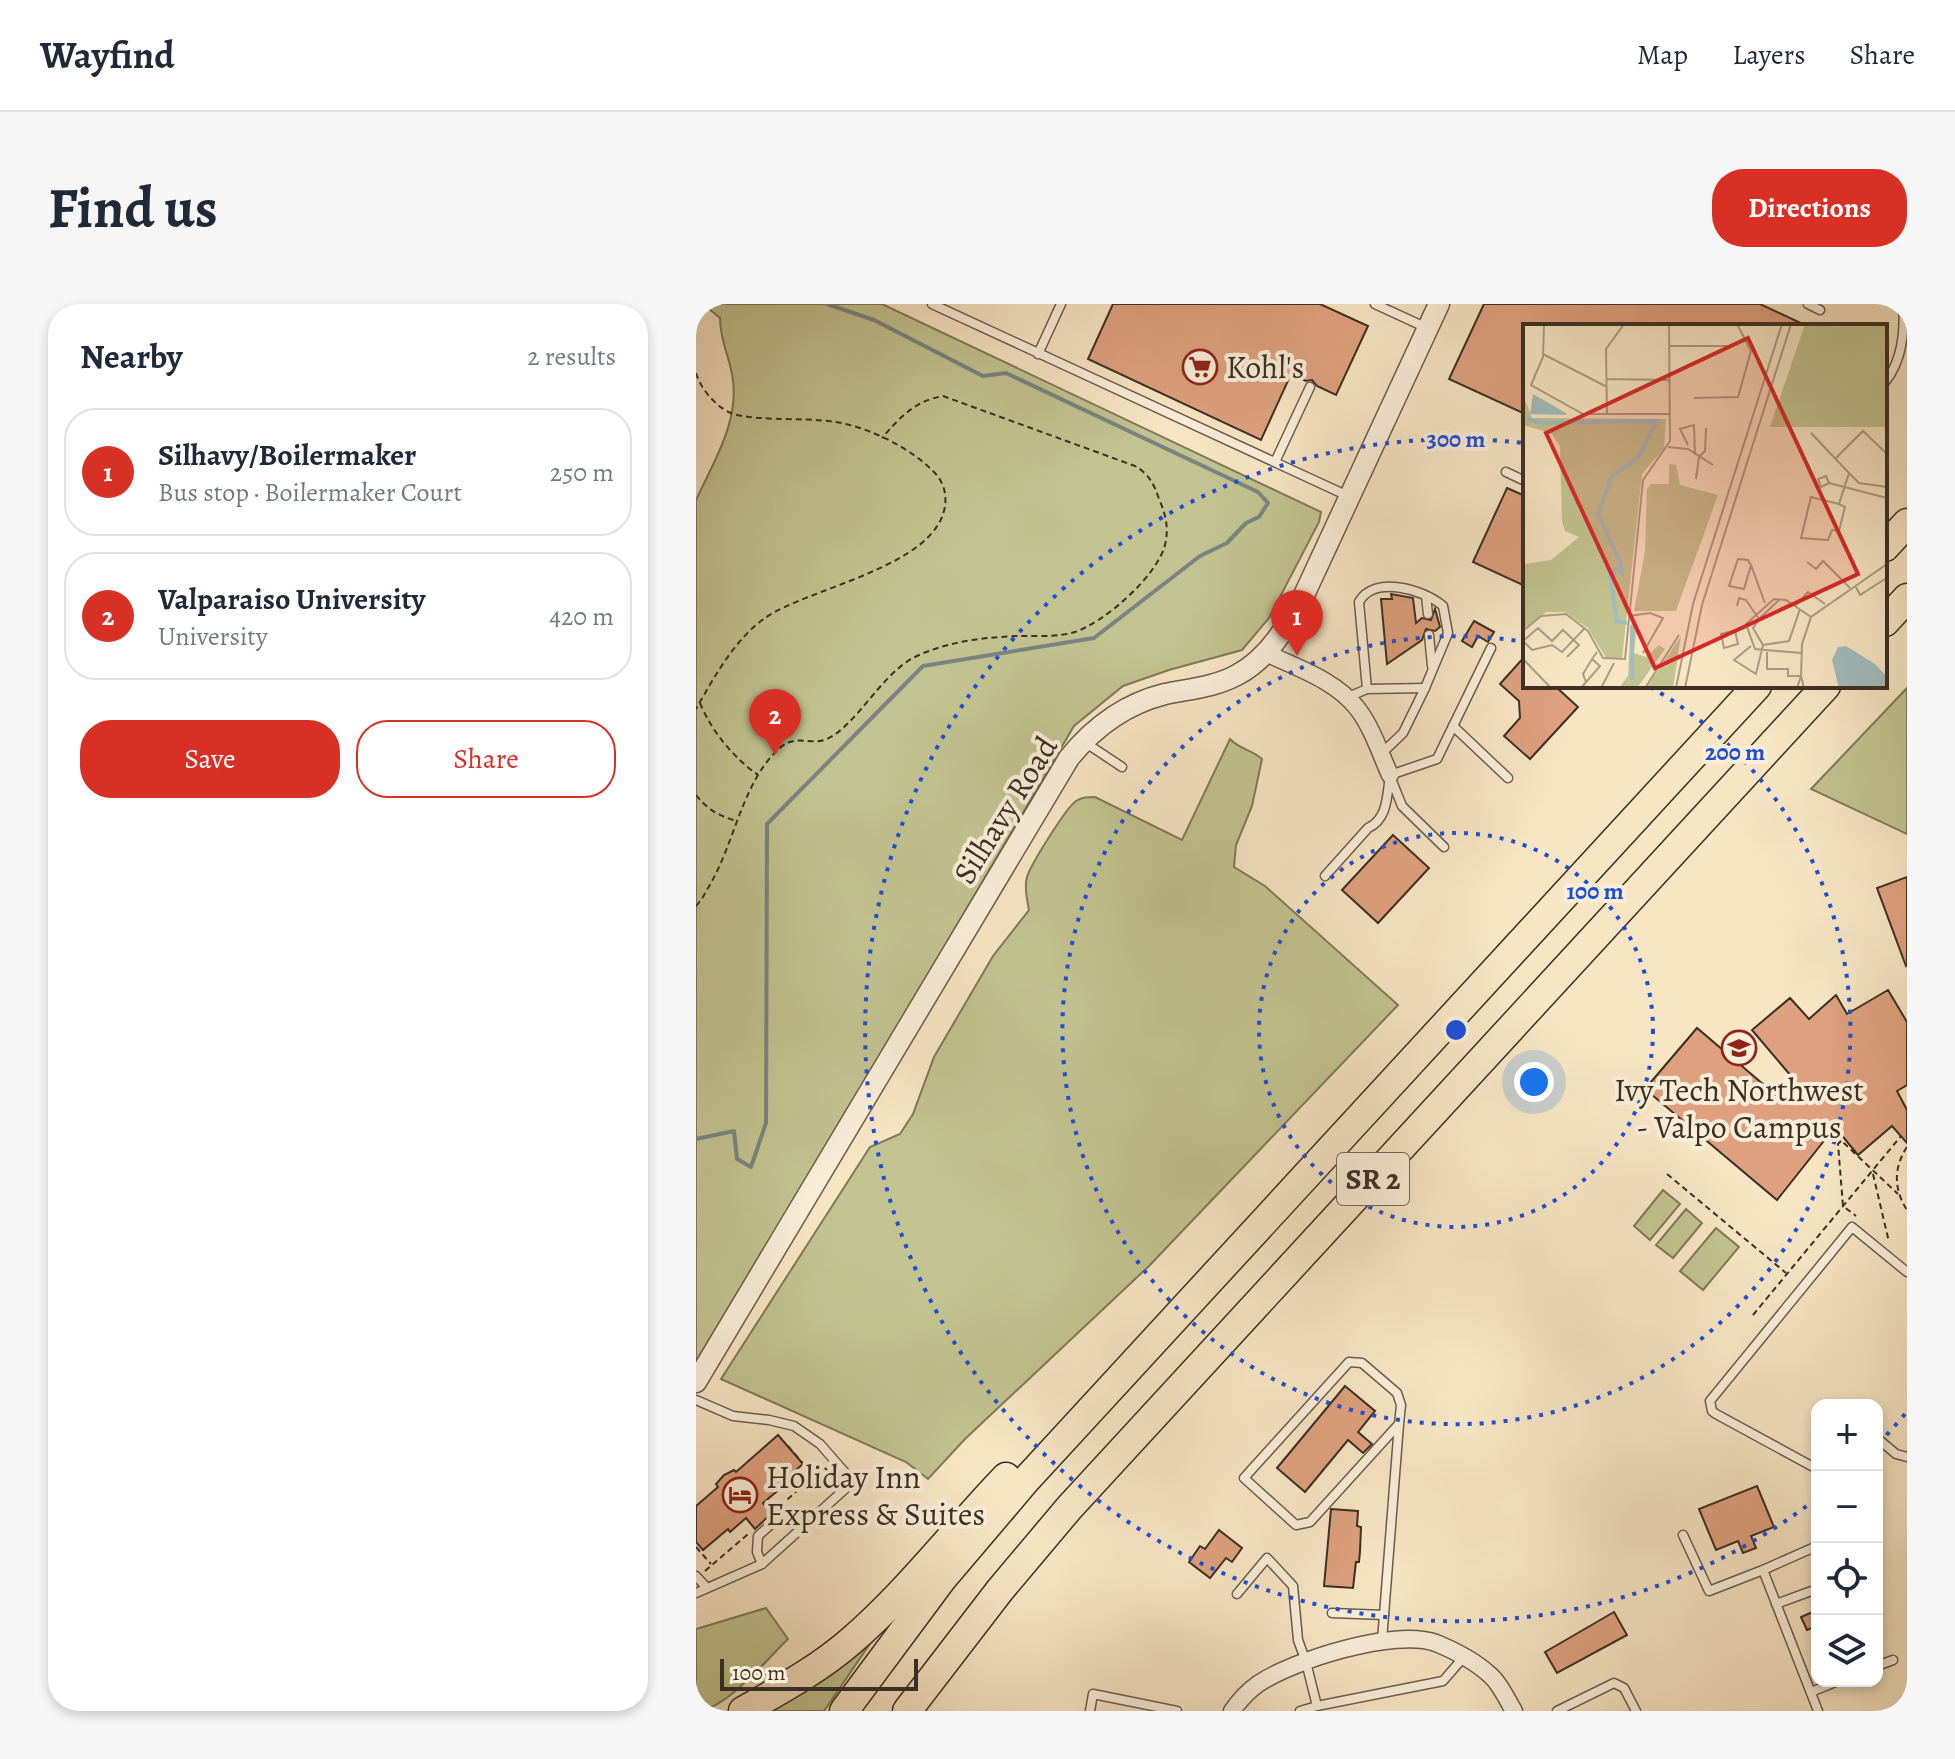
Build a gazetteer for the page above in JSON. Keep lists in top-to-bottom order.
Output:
{
  "streets": {
    "highway": ["SR 2"],
    "street": ["Silhavy Road"]
  },
  "places": {
    "supermarket": ["Kohl's"],
    "school or university": ["Ivy Tech Northwest - Valpo Campus"],
    "hotel": ["Holiday Inn Express & Suites"]
  },
  "scale_bar": "100 m",
  "page": {
    "header": "Wayfind",
    "nav": ["Map", "Layers", "Share"],
    "buttons": [
      "Directions",
      ["Save", "Share"]
    ],
    "title": "Find us",
    "heading": ["Nearby", "2 results"],
    "list": [
      {
        "mark": "1",
        "name": "Silhavy/Boilermaker",
        "note": "Bus stop · Boilermaker Court",
        "value": "250 m"
      },
      {
        "mark": "2",
        "name": "Valparaiso University",
        "note": "University",
        "value": "420 m"
      }
    ],
    "pins": ["1", "2"],
    "map_buttons": ["+", "−"],
    "scale": "100 m"
  },
  "rings": ["300 m", "200 m", "100 m"]
}
